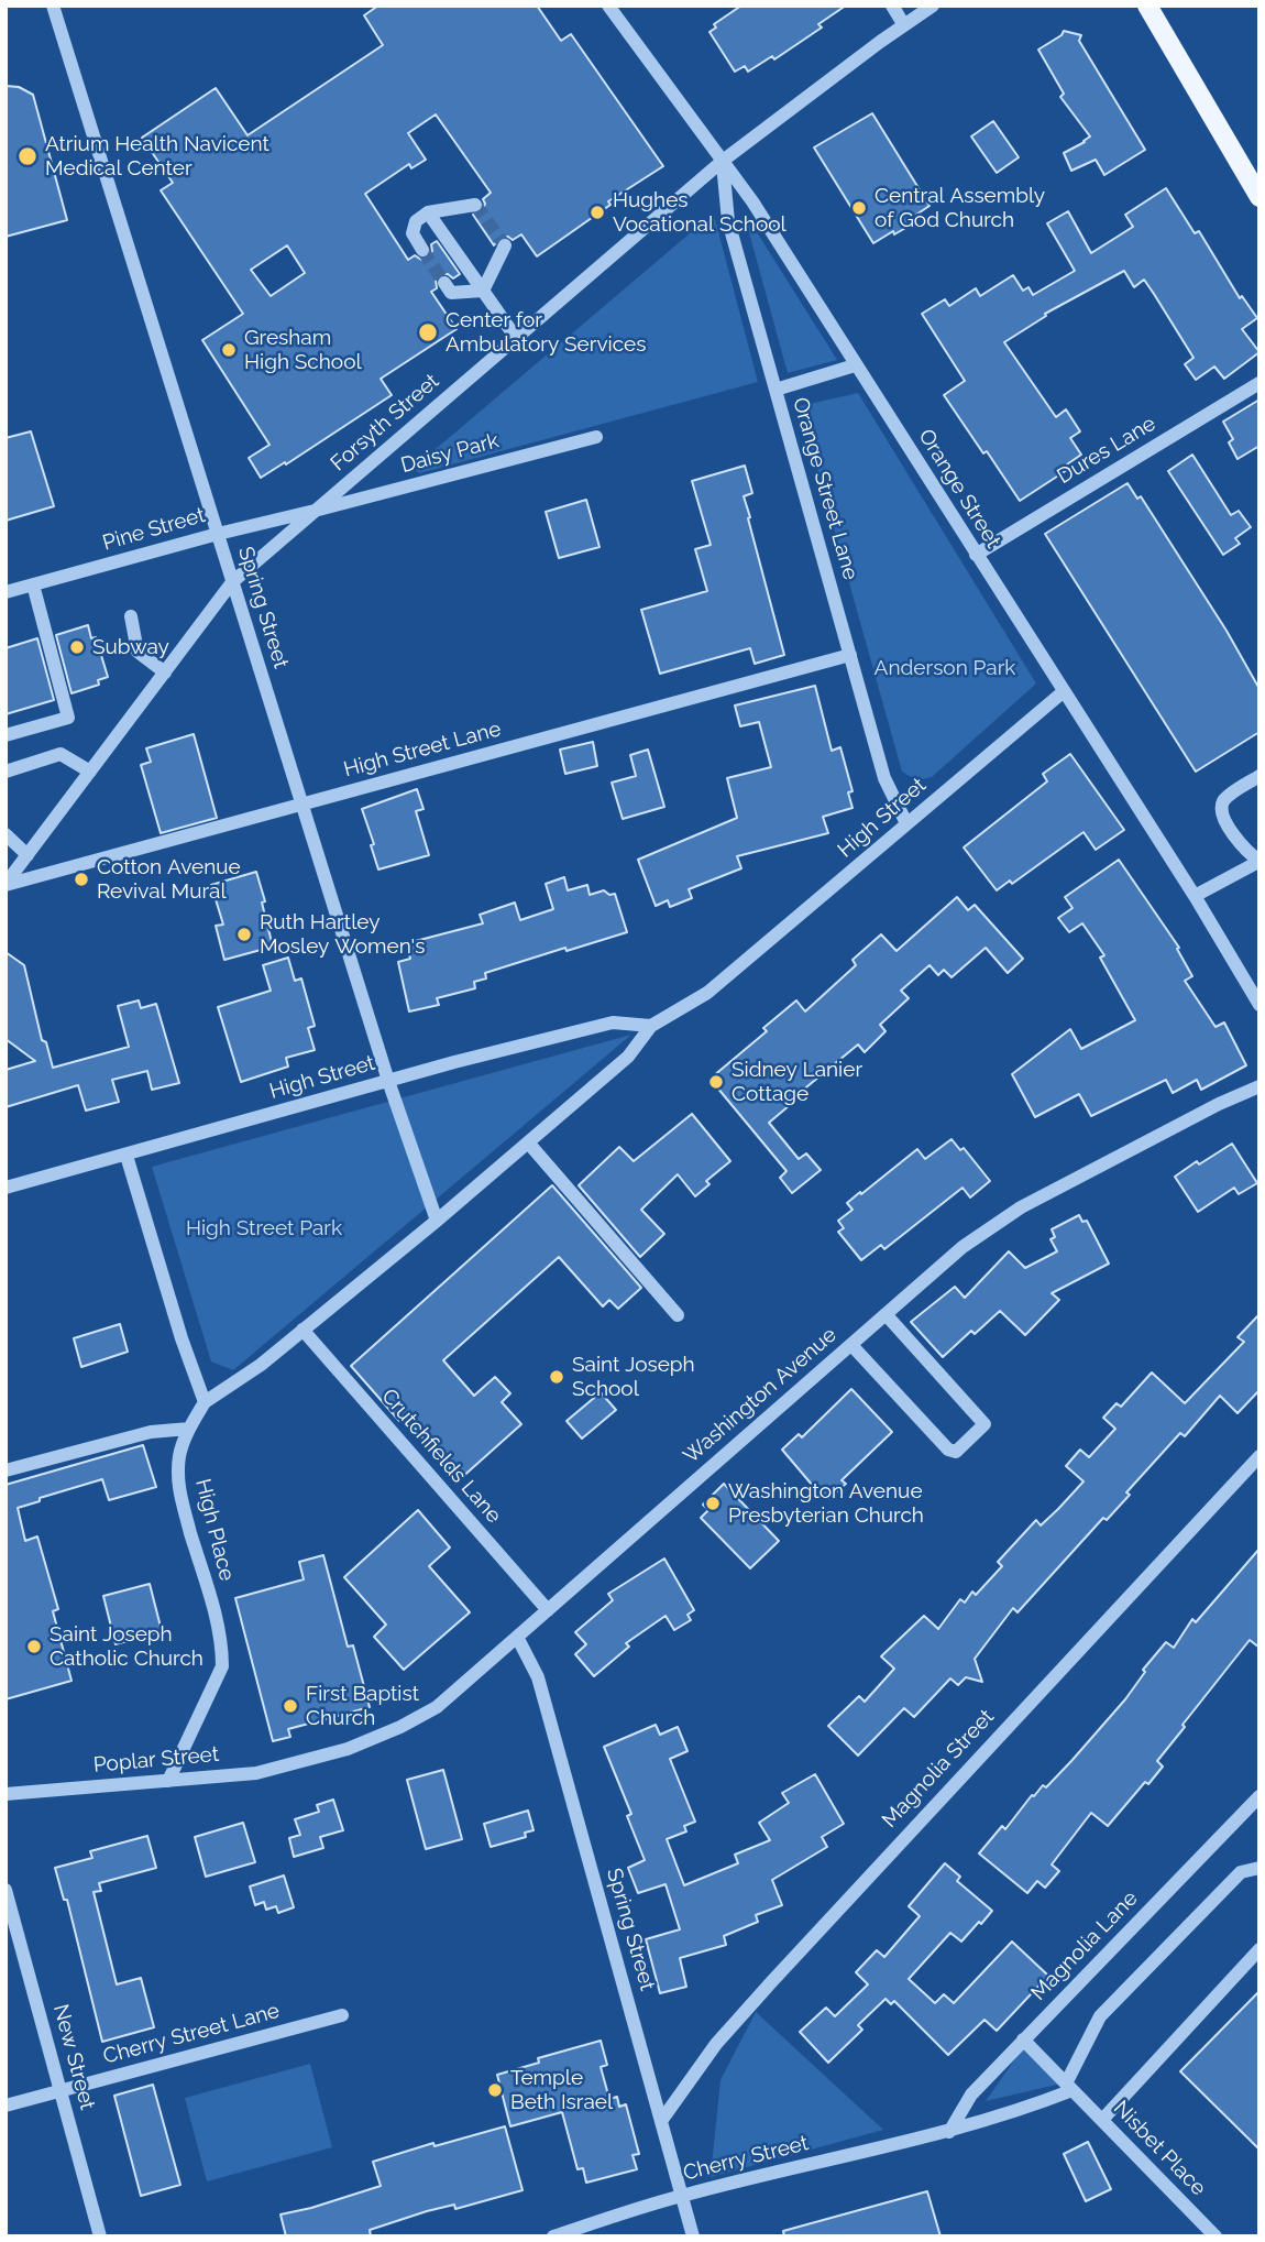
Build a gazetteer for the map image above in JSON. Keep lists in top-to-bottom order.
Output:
{
  "streets": {
    "street": [
      "Forsyth Street",
      "Dures Lane",
      "Daisy Park",
      "Orange Street Lane",
      "Orange Street",
      "Pine Street",
      "Spring Street",
      "High Street Lane",
      "High Street",
      "Washington Avenue",
      "Crutchfields Lane",
      "High Place",
      "Poplar Street",
      "Magnolia Street",
      "Magnolia Lane",
      "Cherry Street Lane",
      "New Street",
      "Nisbet Place",
      "Cherry Street"
    ]
  },
  "crossings": [
    ["Forsyth Street", "Daisy Park"],
    ["Forsyth Street", "Orange Street Lane"],
    ["Forsyth Street", "Orange Street"],
    ["Forsyth Street", "Pine Street"],
    ["Forsyth Street", "Spring Street"],
    ["Forsyth Street", "High Street Lane"],
    ["Dures Lane", "Orange Street"],
    ["Daisy Park", "Pine Street"],
    ["Orange Street Lane", "Orange Street"],
    ["Orange Street Lane", "High Street Lane"],
    ["Orange Street Lane", "High Street"],
    ["Orange Street", "High Street"],
    ["Pine Street", "Spring Street"],
    ["Spring Street", "High Street Lane"],
    ["Spring Street", "High Street"],
    ["Spring Street", "Washington Avenue"],
    ["Spring Street", "Magnolia Street"],
    ["Spring Street", "Cherry Street"],
    ["High Street", "Crutchfields Lane"],
    ["High Street", "High Place"],
    ["Washington Avenue", "Crutchfields Lane"],
    ["Washington Avenue", "Poplar Street"],
    ["High Place", "Poplar Street"],
    ["Magnolia Lane", "Nisbet Place"],
    ["Magnolia Lane", "Cherry Street"],
    ["Cherry Street Lane", "New Street"]
  ],
  "parks": ["Anderson Park", "High Street Park"],
  "places": [
    "Atrium Health Navicent Medical Center",
    "Central Assembly of God Church",
    "Hughes Vocational School",
    "Center for Ambulatory Services",
    "Gresham High School",
    "Subway",
    "Cotton Avenue Revival Mural",
    "Ruth Hartley Mosley Women's",
    "Sidney Lanier Cottage",
    "Saint Joseph School",
    "Washington Avenue Presbyterian Church",
    "Saint Joseph Catholic Church",
    "First Baptist Church",
    "Temple Beth Israel"
  ]
}
